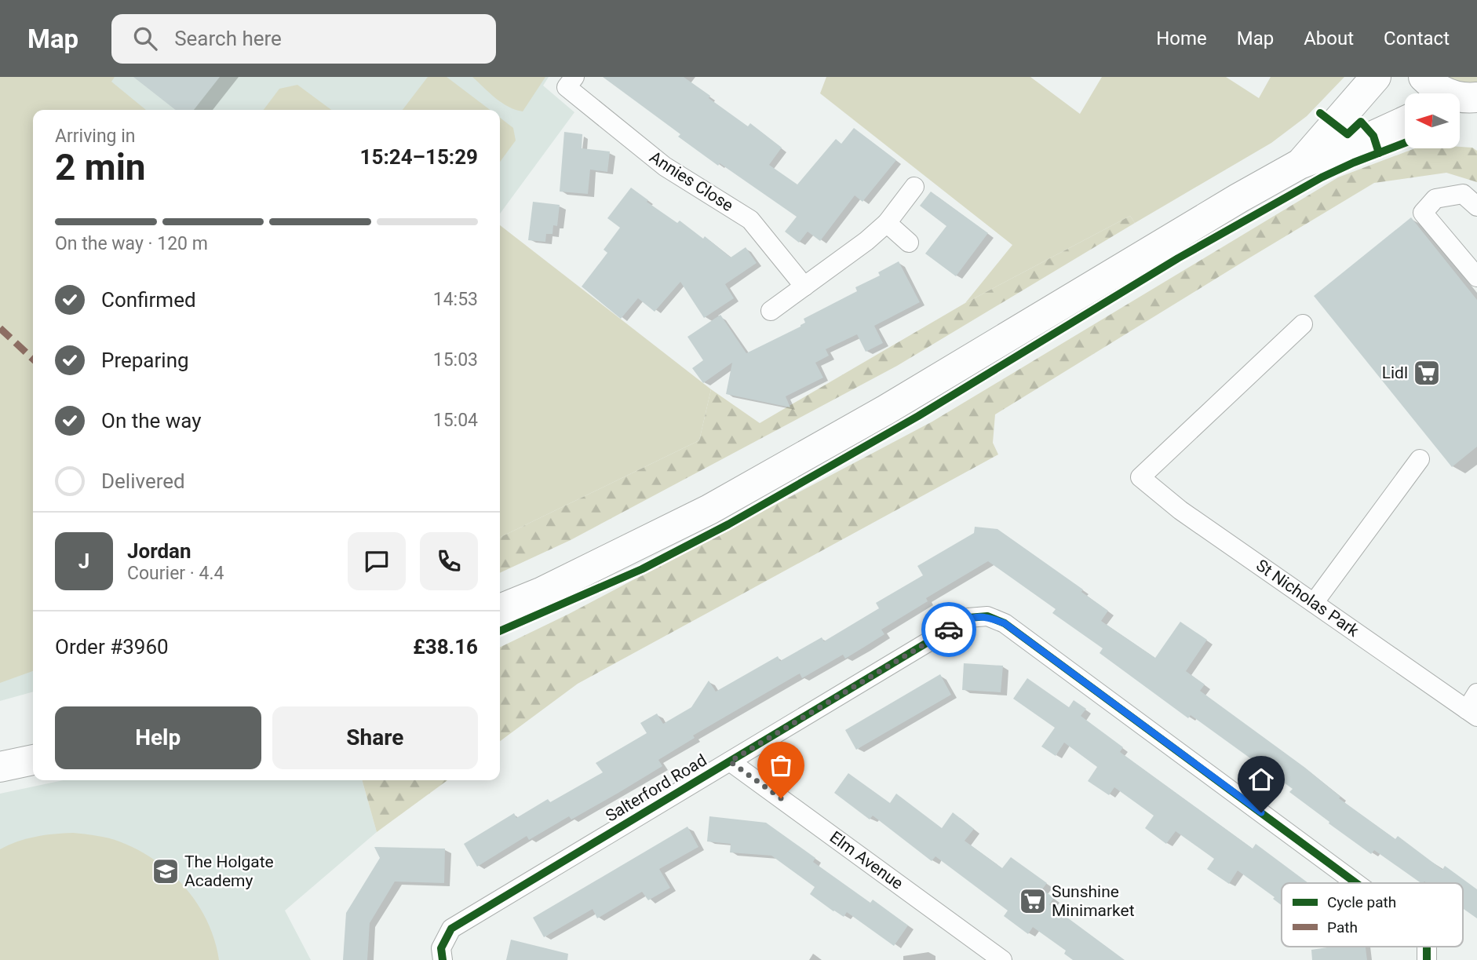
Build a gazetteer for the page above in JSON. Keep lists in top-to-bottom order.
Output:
{
  "streets": {
    "street": [
      "Annies Close",
      "St Nicholas Park",
      "Salterford Road",
      "Elm Avenue"
    ]
  },
  "crossings": [
    ["Salterford Road", "Elm Avenue"]
  ],
  "places": {
    "supermarket": ["Lidl", "Sunshine Minimarket"],
    "school or university": ["The Holgate Academy"]
  },
  "legend": ["Cycle path", "Path"],
  "north": "left",
  "page": {
    "header": "Map",
    "search": "Search here",
    "nav": [
      "Home",
      "Map",
      "About",
      "Contact"
    ],
    "heading": ["2 min", "Arriving in", "15:24–15:29"],
    "panel": [
      "Jordan",
      "Courier · 4.4",
      "Order #3960",
      "£38.16"
    ],
    "bar": "On the way · 120 m",
    "list": [
      ["Confirmed", "14:53"],
      ["Preparing", "15:03"],
      ["On the way", "15:04"],
      "Delivered"
    ],
    "round": "J",
    "buttons": ["Help", "Share"]
  }
}
